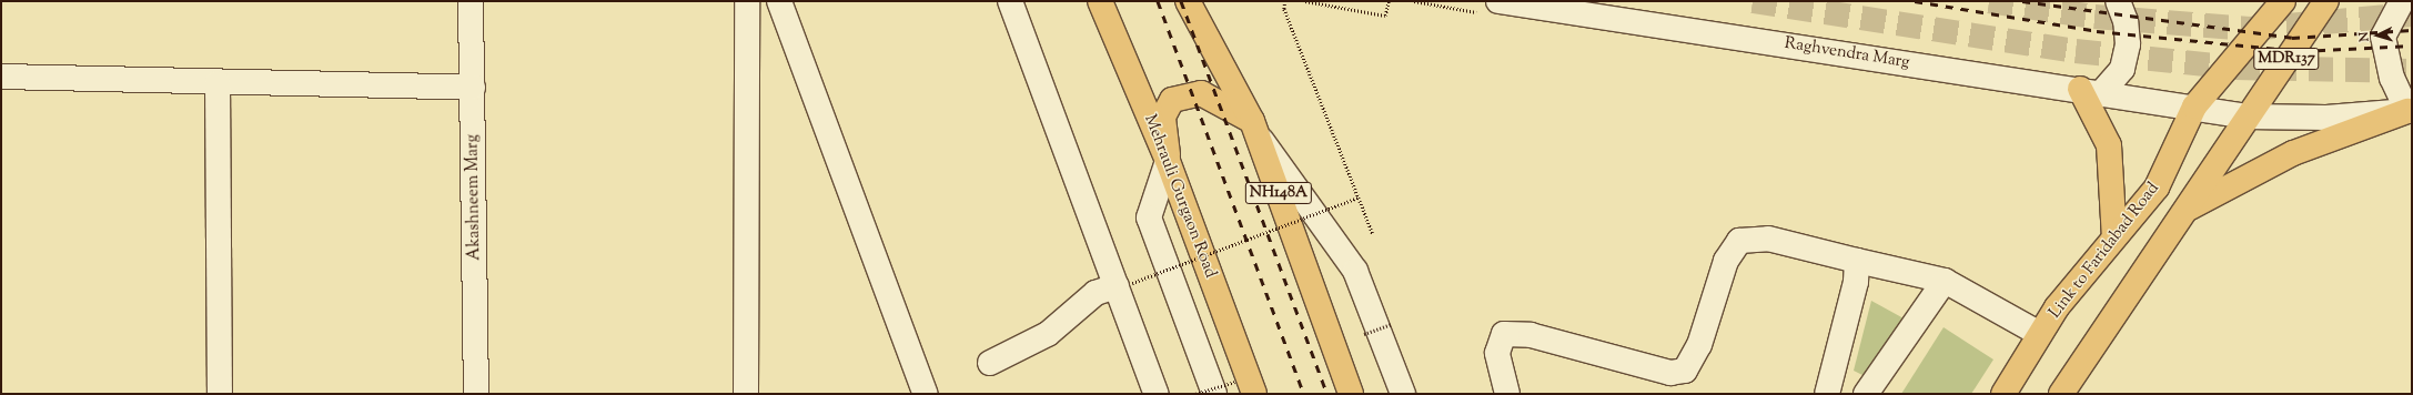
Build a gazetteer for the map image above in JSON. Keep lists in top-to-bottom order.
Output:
{
  "streets": {
    "main road": [
      "MDR137",
      "NH148A",
      "Mehrauli Gurgaon Road",
      "Link to Faridabad Road"
    ],
    "street": ["Raghvendra Marg", "Akashneem Marg"]
  },
  "crossings": [
    ["Raghvendra Marg", "MDR137"],
    ["Raghvendra Marg", "Link to Faridabad Road"]
  ],
  "north": "left"
}
